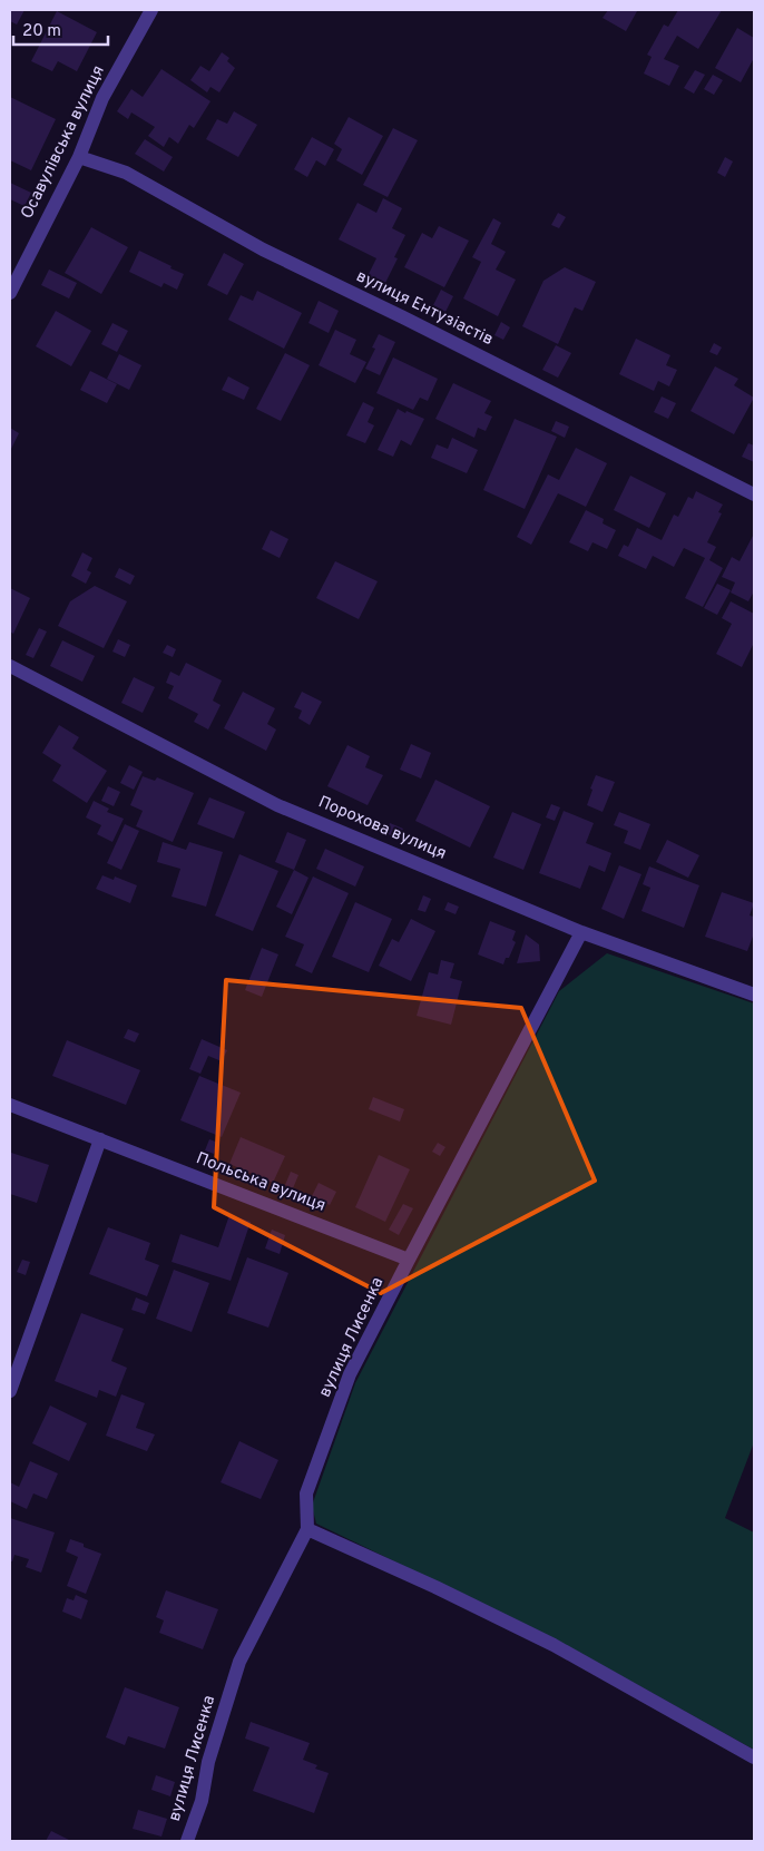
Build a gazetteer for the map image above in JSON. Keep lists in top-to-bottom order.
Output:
{
  "streets": {
    "street": [
      "Осавулівська вулиця",
      "вулиця Ентузіастів",
      "Порохова вулиця",
      "Польська вулиця",
      "вулиця Лисенка"
    ]
  },
  "crossings": [
    ["Осавулівська вулиця", "вулиця Ентузіастів"],
    ["Порохова вулиця", "вулиця Лисенка"],
    ["Польська вулиця", "вулиця Лисенка"]
  ],
  "scale_bar": "20 m"
}
